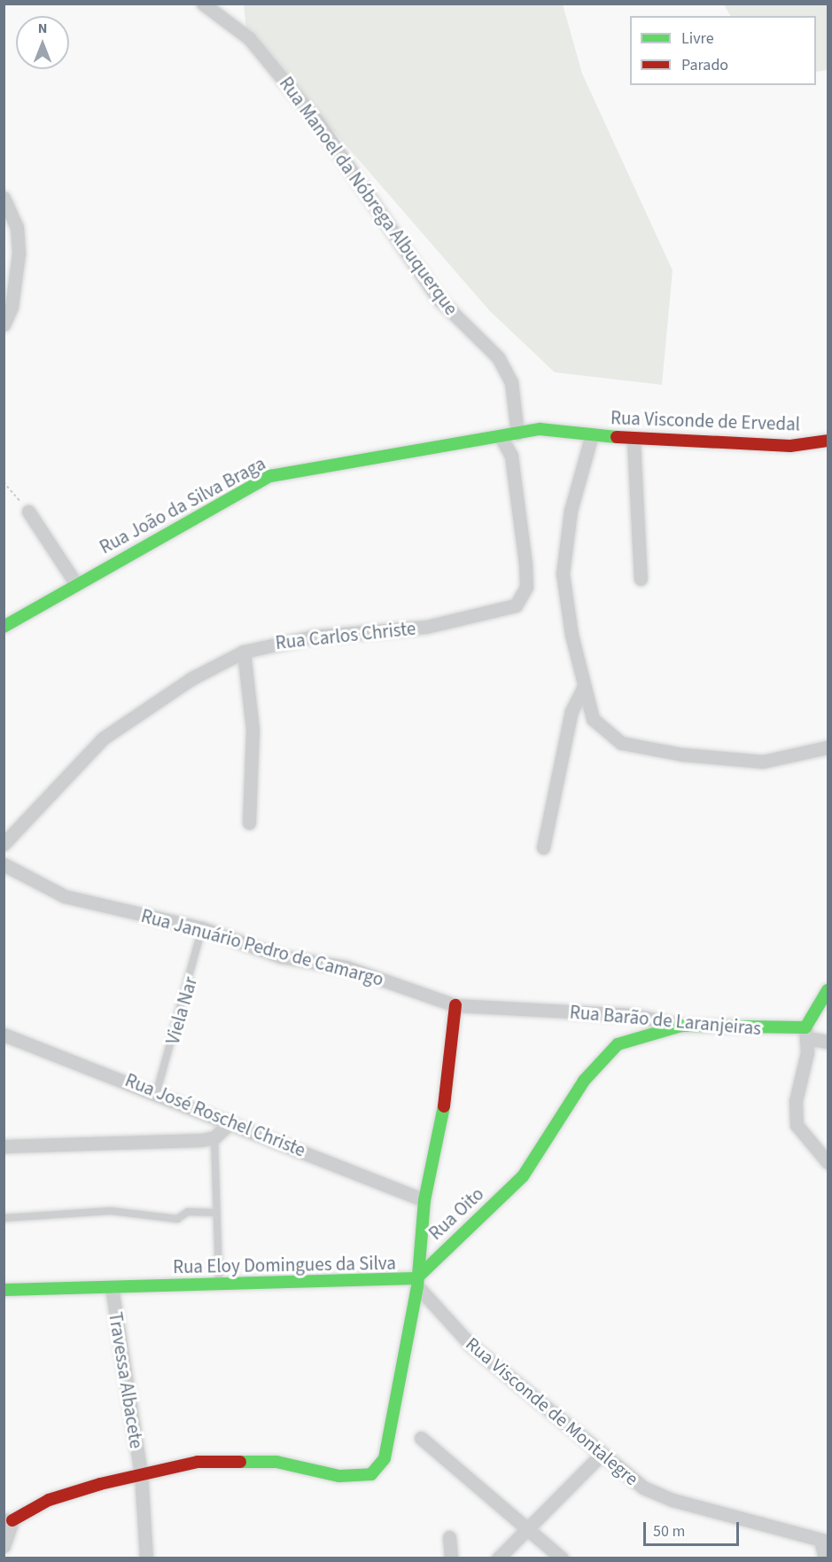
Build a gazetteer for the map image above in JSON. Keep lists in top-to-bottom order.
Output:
{
  "streets": {
    "street": [
      "Rua Manoel da Nóbrega Albuquerque",
      "Rua Visconde de Ervedal",
      "Rua João da Silva Braga",
      "Rua Carlos Christe",
      "Rua Januário Pedro de Camargo",
      "Rua Barão de Laranjeiras",
      "Rua José Roschel Christe",
      "Rua Oito",
      "Rua Eloy Domingues da Silva",
      "Travessa Albacete",
      "Rua Visconde de Montalegre"
    ],
    "lane": ["Viela Nar"]
  },
  "crossings": [
    ["Rua Manoel da Nóbrega Albuquerque", "Rua Visconde de Ervedal"],
    ["Rua Manoel da Nóbrega Albuquerque", "Rua João da Silva Braga"],
    ["Rua Visconde de Ervedal", "Rua João da Silva Braga"],
    ["Rua João da Silva Braga", "Rua Carlos Christe"],
    ["Rua Januário Pedro de Camargo", "Viela Nar"],
    ["Rua Januário Pedro de Camargo", "Rua Barão de Laranjeiras"],
    ["Rua Januário Pedro de Camargo", "Rua Eloy Domingues da Silva"],
    ["Viela Nar", "Rua José Roschel Christe"],
    ["Rua Barão de Laranjeiras", "Rua Oito"],
    ["Rua José Roschel Christe", "Rua Eloy Domingues da Silva"],
    ["Rua Oito", "Rua Eloy Domingues da Silva"],
    ["Rua Oito", "Rua Visconde de Montalegre"],
    ["Rua Eloy Domingues da Silva", "Travessa Albacete"],
    ["Rua Eloy Domingues da Silva", "Rua Visconde de Montalegre"]
  ],
  "legend": ["Livre", "Parado"],
  "scale_bar": "50 m",
  "north": "top"
}
